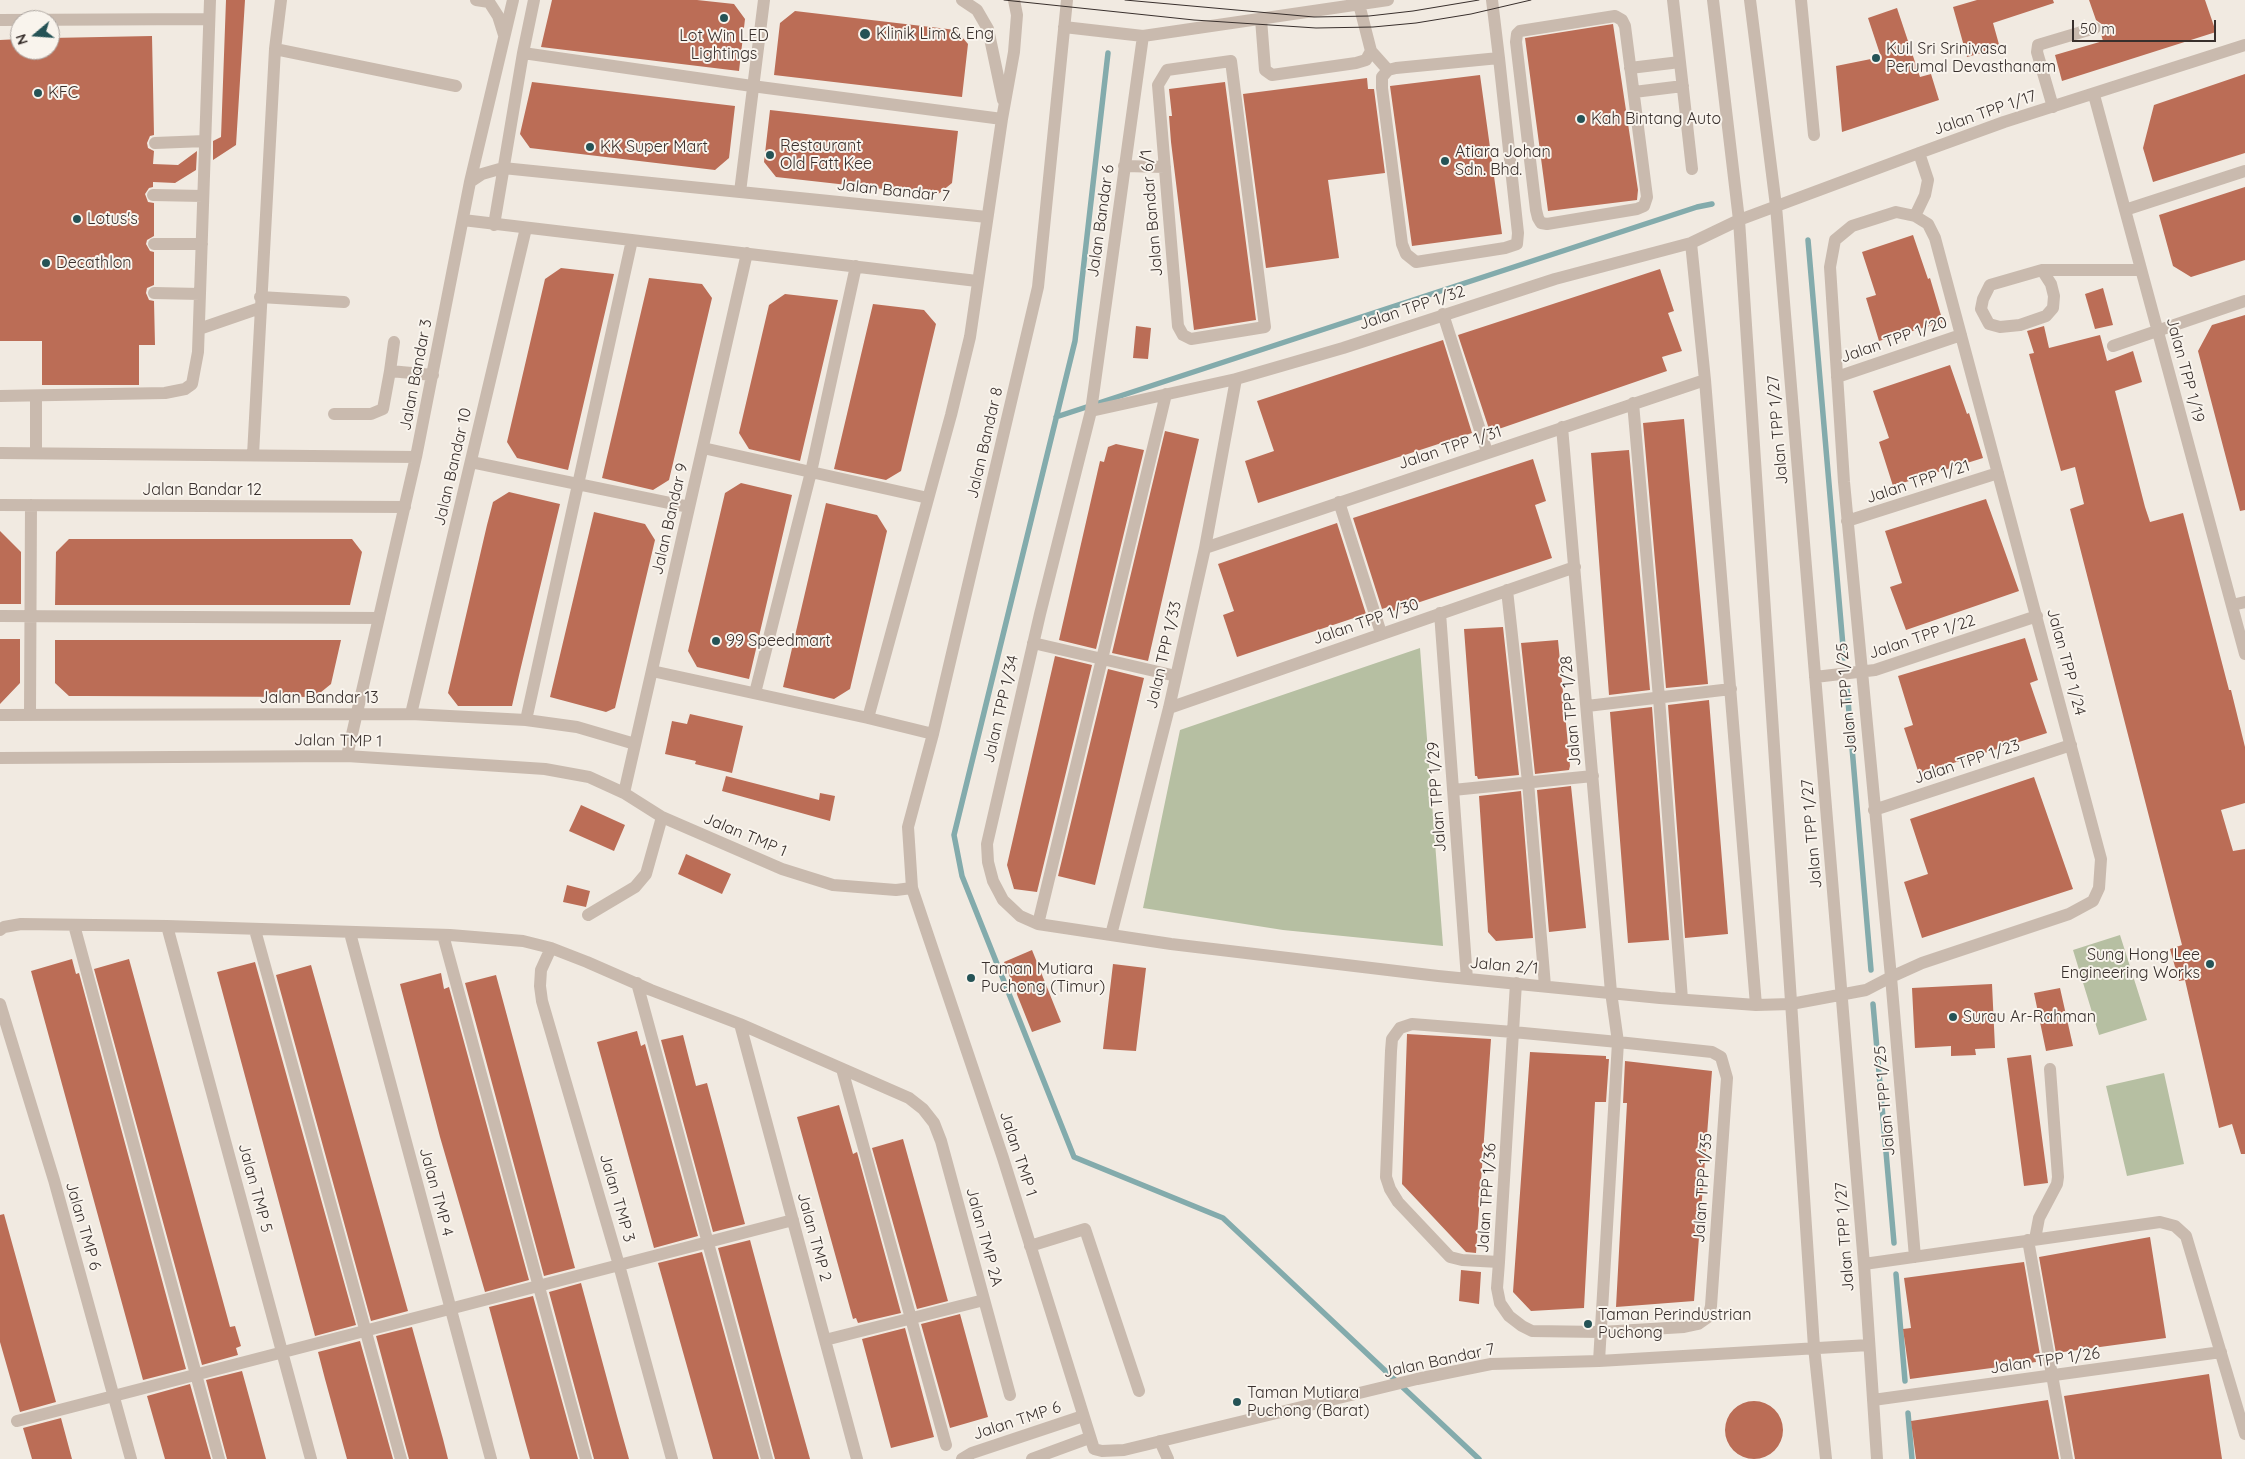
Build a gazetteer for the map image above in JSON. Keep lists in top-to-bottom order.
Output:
{
  "streets": {
    "street": [
      "Jalan TPP 1/17",
      "Jalan Bandar 7",
      "Jalan Bandar 6/1",
      "Jalan Bandar 6",
      "Jalan TPP 1/32",
      "Jalan TPP 1/20",
      "Jalan TPP 1/19",
      "Jalan Bandar 3",
      "Jalan TPP 1/27",
      "Jalan Bandar 8",
      "Jalan TPP 1/31",
      "Jalan Bandar 10",
      "Jalan TPP 1/21",
      "Jalan Bandar 12",
      "Jalan Bandar 9",
      "Jalan TPP 1/30",
      "Jalan TPP 1/22",
      "Jalan TPP 1/33",
      "Jalan TPP 1/24",
      "Jalan Bandar 13",
      "Jalan TPP 1/25",
      "Jalan TPP 1/34",
      "Jalan TPP 1/28",
      "Jalan TMP 1",
      "Jalan TPP 1/23",
      "Jalan TPP 1/29",
      "Jalan 2/1",
      "Jalan TMP 5",
      "Jalan TPP 1/35",
      "Jalan TMP 4",
      "Jalan TMP 3",
      "Jalan TPP 1/36",
      "Jalan TMP 6",
      "Jalan TMP 2",
      "Jalan TMP 2A",
      "Jalan TPP 1/26"
    ]
  },
  "crossings": [
    ["Jalan TPP 1/17", "Jalan TPP 1/32"],
    ["Jalan TPP 1/17", "Jalan TPP 1/19"],
    ["Jalan TPP 1/17", "Jalan TPP 1/27"],
    ["Jalan Bandar 7", "Jalan Bandar 3"],
    ["Jalan Bandar 7", "Jalan TPP 1/27"],
    ["Jalan Bandar 7", "Jalan TPP 1/28"],
    ["Jalan Bandar 7", "Jalan TMP 1"],
    ["Jalan Bandar 6", "Jalan TPP 1/32"],
    ["Jalan Bandar 6", "Jalan TPP 1/34"],
    ["Jalan TPP 1/32", "Jalan TPP 1/27"],
    ["Jalan TPP 1/32", "Jalan TPP 1/33"],
    ["Jalan TPP 1/32", "Jalan TPP 1/34"],
    ["Jalan TPP 1/20", "Jalan TPP 1/24"],
    ["Jalan TPP 1/20", "Jalan TPP 1/25"],
    ["Jalan Bandar 3", "Jalan Bandar 12"],
    ["Jalan Bandar 3", "Jalan Bandar 13"],
    ["Jalan Bandar 3", "Jalan TMP 1"],
    ["Jalan TPP 1/27", "Jalan TPP 1/22"],
    ["Jalan TPP 1/27", "Jalan 2/1"],
    ["Jalan TPP 1/27", "Jalan TPP 1/26"],
    ["Jalan Bandar 8", "Jalan TMP 1"],
    ["Jalan TPP 1/31", "Jalan TPP 1/33"],
    ["Jalan TPP 1/31", "Jalan TPP 1/28"],
    ["Jalan Bandar 10", "Jalan Bandar 13"],
    ["Jalan TPP 1/21", "Jalan TPP 1/24"],
    ["Jalan TPP 1/21", "Jalan TPP 1/25"],
    ["Jalan Bandar 9", "Jalan Bandar 13"],
    ["Jalan Bandar 9", "Jalan TMP 1"],
    ["Jalan TPP 1/30", "Jalan TPP 1/33"],
    ["Jalan TPP 1/30", "Jalan TPP 1/28"],
    ["Jalan TPP 1/30", "Jalan TPP 1/29"],
    ["Jalan TPP 1/22", "Jalan TPP 1/24"],
    ["Jalan TPP 1/22", "Jalan TPP 1/25"],
    ["Jalan TPP 1/33", "Jalan TPP 1/34"],
    ["Jalan TPP 1/33", "Jalan 2/1"],
    ["Jalan TPP 1/24", "Jalan TPP 1/25"],
    ["Jalan TPP 1/24", "Jalan TPP 1/23"],
    ["Jalan TPP 1/24", "Jalan 2/1"],
    ["Jalan TPP 1/25", "Jalan TPP 1/23"],
    ["Jalan TPP 1/25", "Jalan 2/1"],
    ["Jalan TPP 1/34", "Jalan 2/1"],
    ["Jalan TPP 1/28", "Jalan 2/1"],
    ["Jalan TPP 1/28", "Jalan TPP 1/35"],
    ["Jalan TPP 1/28", "Jalan TPP 1/36"],
    ["Jalan TMP 1", "Jalan TMP 6"],
    ["Jalan TPP 1/29", "Jalan 2/1"],
    ["Jalan 2/1", "Jalan TPP 1/36"],
    ["Jalan TMP 5", "Jalan TMP 2A"],
    ["Jalan TPP 1/35", "Jalan TPP 1/36"],
    ["Jalan TMP 4", "Jalan TMP 2A"],
    ["Jalan TMP 3", "Jalan TMP 2A"],
    ["Jalan TMP 2", "Jalan TMP 2A"]
  ],
  "places": [
    "Lot Win LED Lightings",
    "Klinik Lim & Eng",
    "Kuil Sri Srinivasa Perumal Devasthanam",
    "KFC",
    "Kah Bintang Auto",
    "KK Super Mart",
    "Restaurant Old Fatt Kee",
    "Atiara Johan Sdn. Bhd.",
    "Lotus's",
    "Decathlon",
    "99 Speedmart",
    "Sung Hong Lee Engineering Works",
    "Taman Mutiara Puchong (Timur)",
    "Surau Ar-Rahman",
    "Taman Perindustrian Puchong",
    "Taman Mutiara Puchong (Barat)"
  ],
  "scale_bar": "50 m",
  "north": "left"
}
